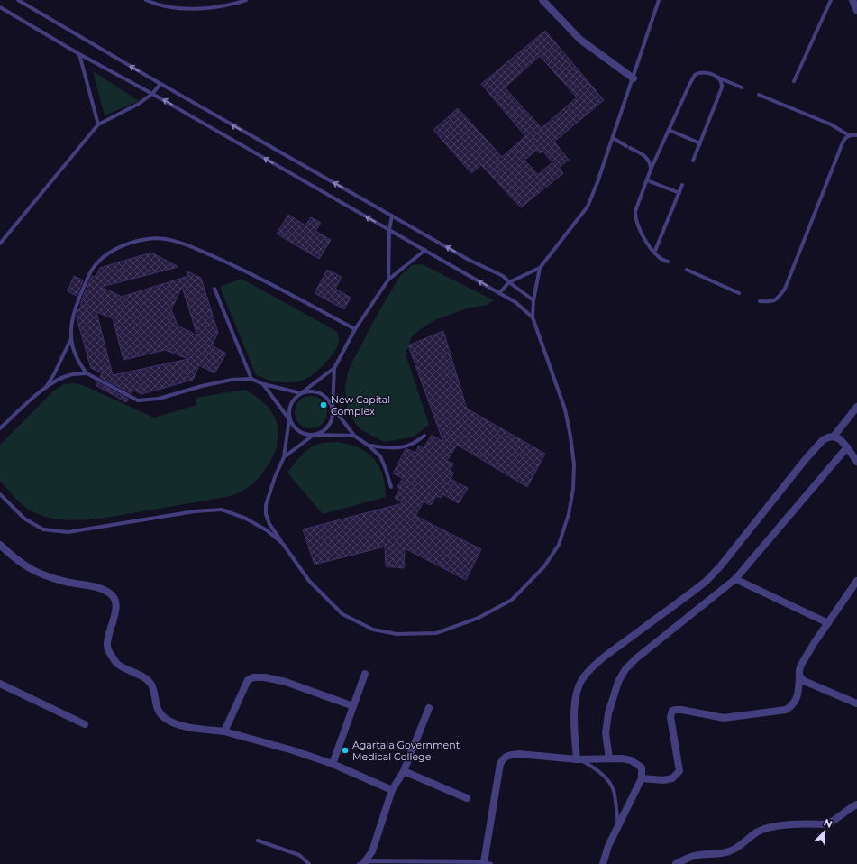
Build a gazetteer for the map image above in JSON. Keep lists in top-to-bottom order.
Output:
{
  "places": ["New Capital Complex", "Agartala Government Medical College"],
  "north": "top right"
}
